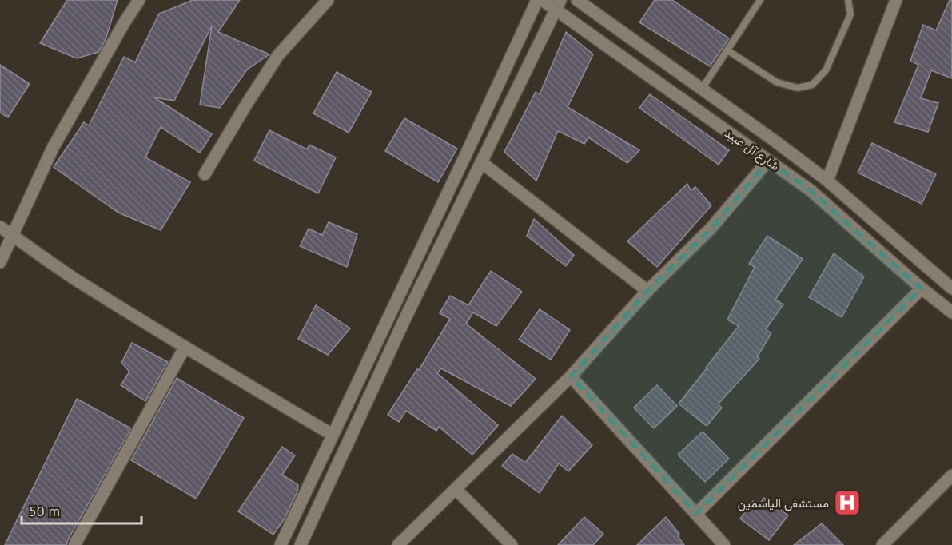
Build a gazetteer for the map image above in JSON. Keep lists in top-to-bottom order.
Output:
{
  "streets": {
    "street": ["شارع آل عبيد"]
  },
  "places": {
    "hospital": ["مستشفى الياسمين"]
  },
  "scale_bar": "50 m"
}
